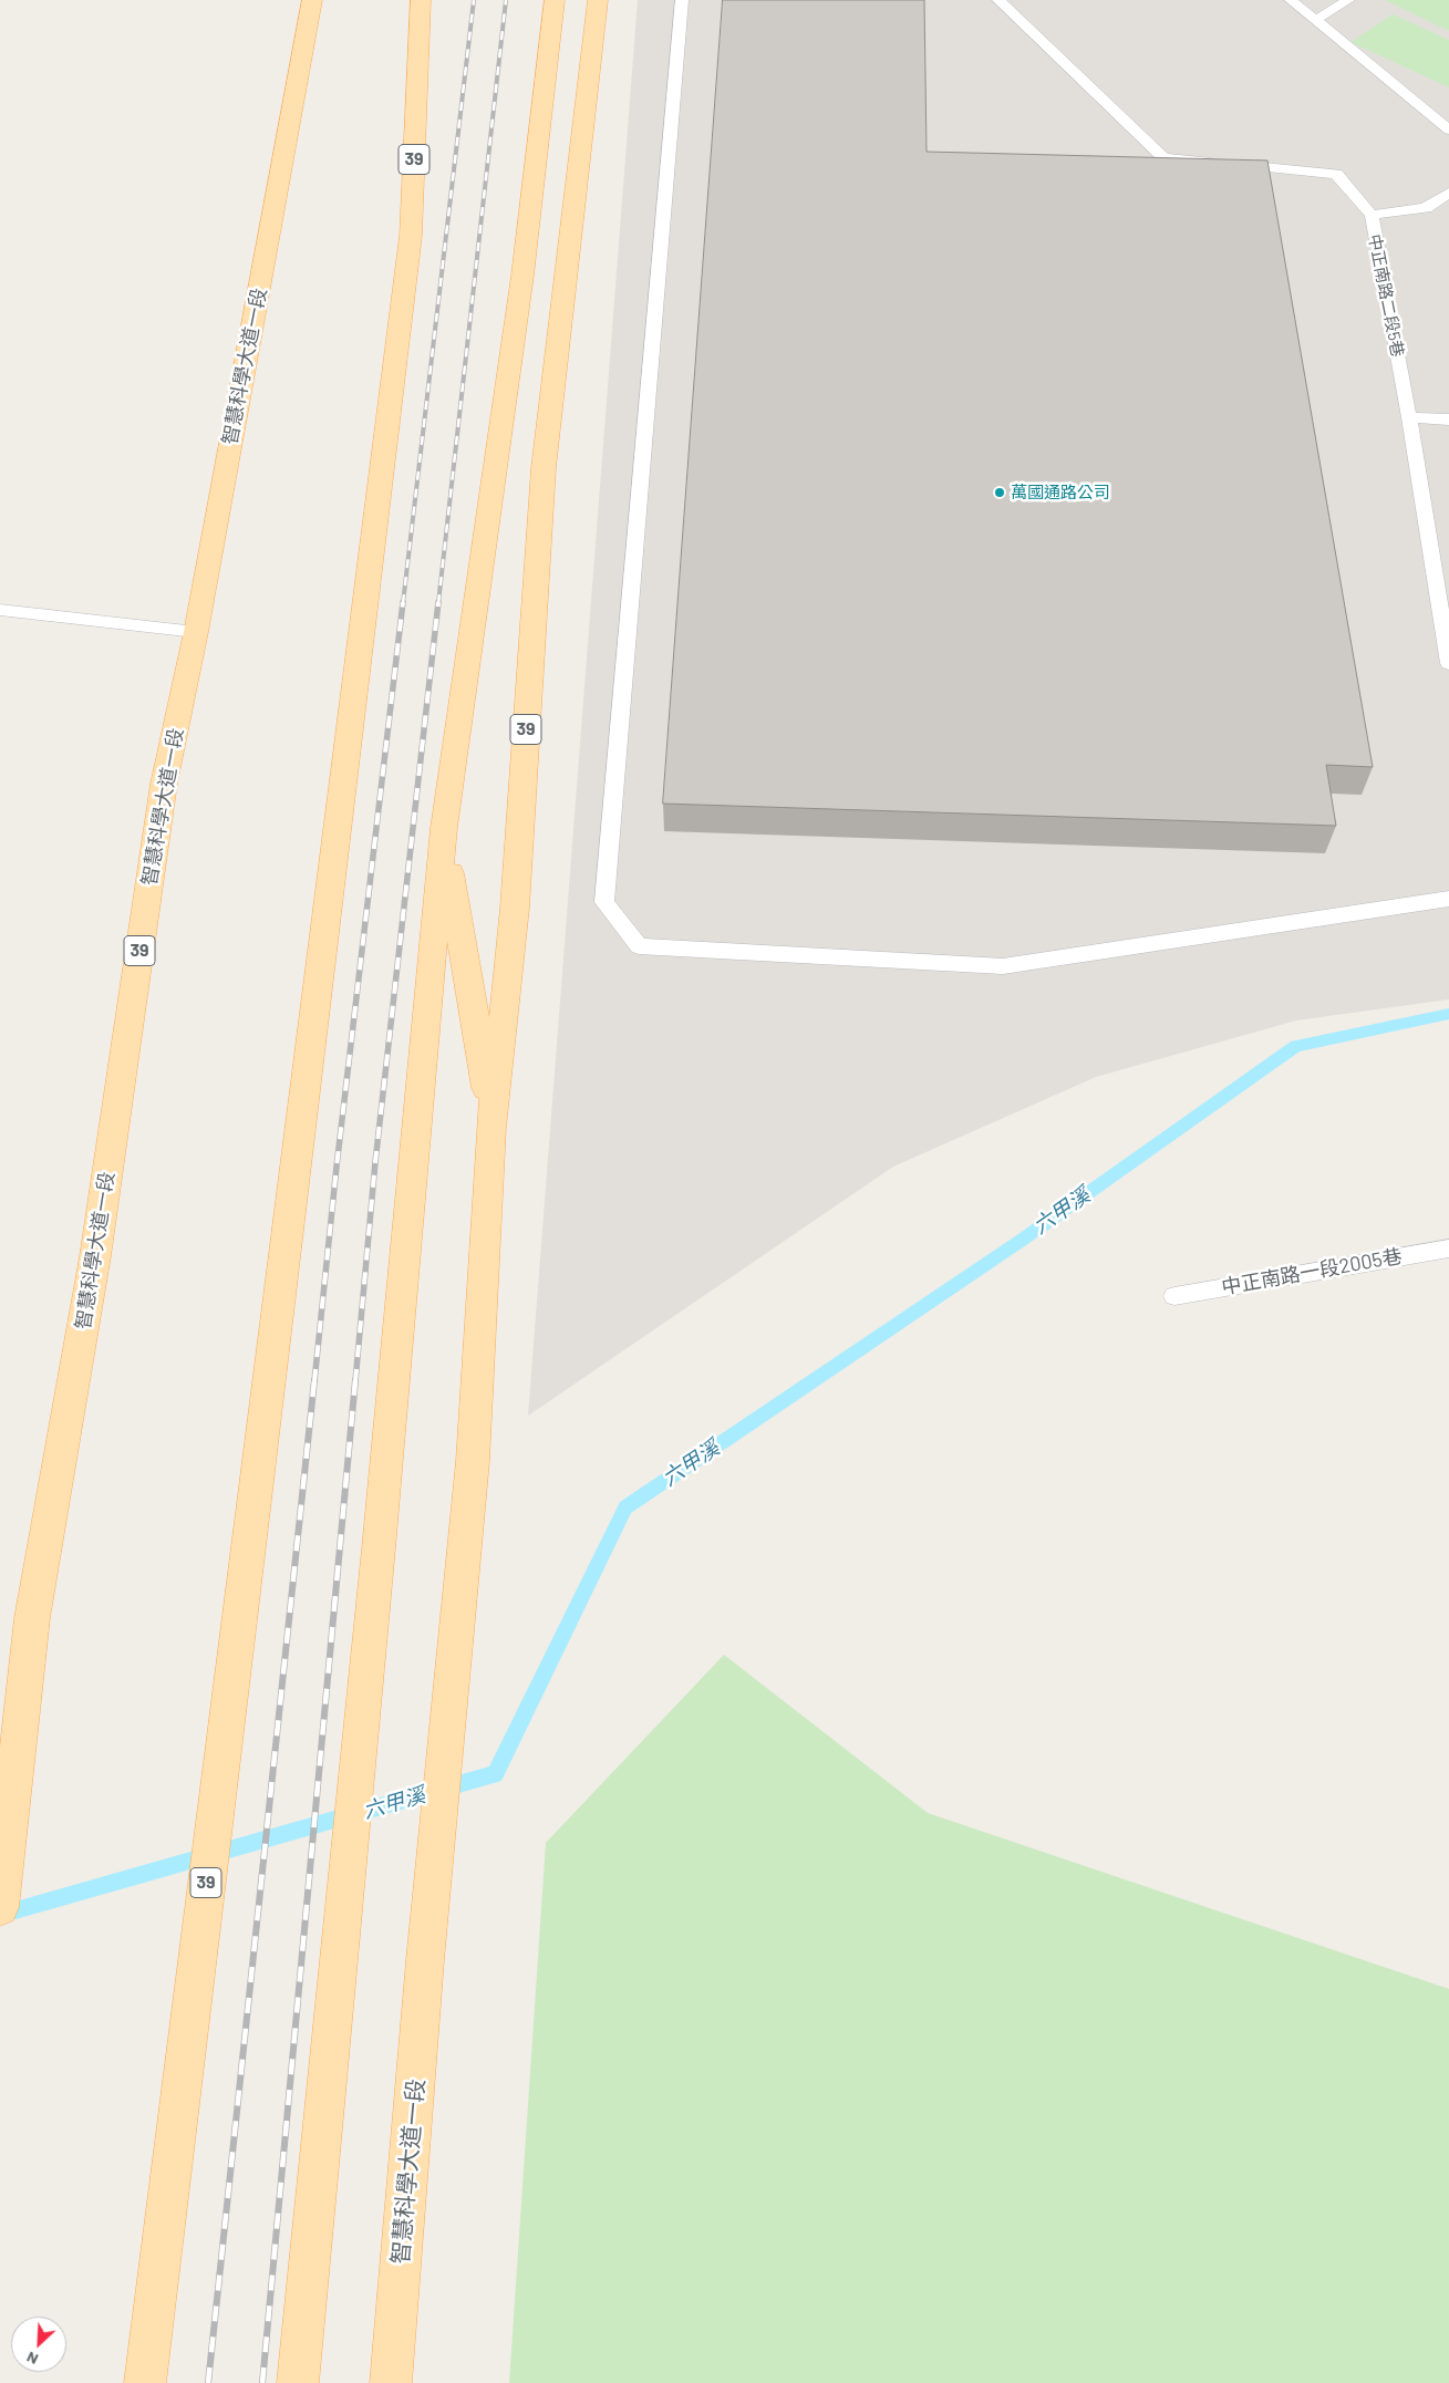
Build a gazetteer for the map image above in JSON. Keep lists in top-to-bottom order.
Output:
{
  "streets": {
    "main road": ["39", "智慧科學大道一段"],
    "lane": ["中正南路二段5巷", "中正南路一段2005巷"]
  },
  "crossings": [
    ["39", "智慧科學大道一段"]
  ],
  "water": ["六甲溪"],
  "places": ["萬國通路公司"],
  "north": "bottom left"
}
